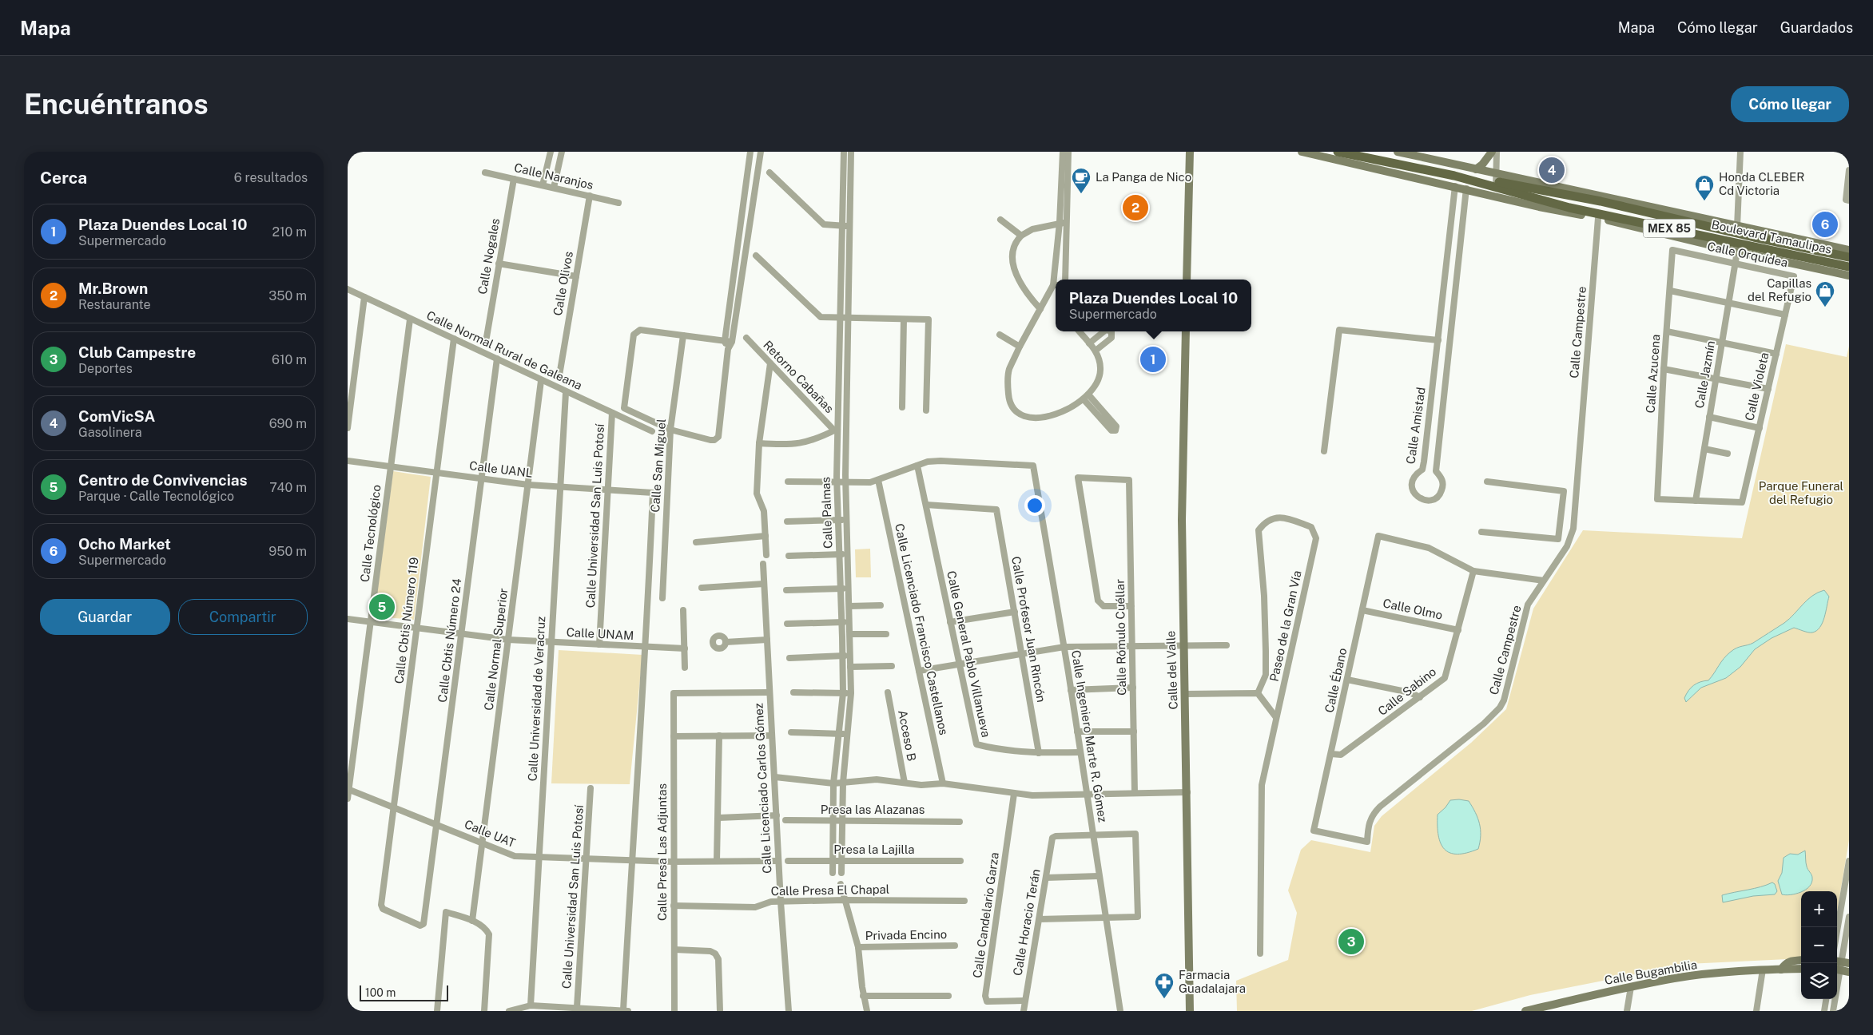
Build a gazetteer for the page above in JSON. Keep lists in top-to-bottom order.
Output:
{
  "streets": {
    "main road": ["MEX 85", "Boulevard Tamaulipas"],
    "street": [
      "Calle Naranjos",
      "Calle Orquídea",
      "Calle Nogales",
      "Calle Olivos",
      "Calle Campestre",
      "Calle Normal Rural de Galeana",
      "Calle Azucena",
      "Calle Jazmín",
      "Retorno Cabañas",
      "Calle Violeta",
      "Calle Amistad",
      "Calle San Miguel",
      "Calle UANL",
      "Calle Palmas",
      "Calle Universidad San Luis Potosí",
      "Calle Tecnológico",
      "Calle Olmo",
      "Calle Cbtis Número 119",
      "Paseo de la Gran Vía",
      "Calle Licenciado Francisco Castellanos",
      "Calle Profesor Juan Rincón",
      "Calle UNAM",
      "Calle Rómulo Cuéllar",
      "Calle Cbtis Número 24",
      "Calle Normal Superior",
      "Calle General Pablo Villanueva",
      "Calle del Valle",
      "Calle Ébano",
      "Calle Sabino",
      "Calle Universidad de Veracruz",
      "Acceso B",
      "Calle Ingeniero Marte R. Gómez",
      "Calle Licenciado Carlos Gómez",
      "Presa las Alazanas",
      "Calle UAT",
      "Presa la Lajilla",
      "Calle Presa Las Adjuntas",
      "Calle Presa El Chapal",
      "Calle Candelario Garza",
      "Calle Horacio Terán",
      "Privada Encino",
      "Calle Bugambilia"
    ]
  },
  "crossings": [
    ["Calle Naranjos", "Calle Nogales"],
    ["Calle Naranjos", "Calle Olivos"],
    ["Calle Orquídea", "Calle Azucena"],
    ["Calle Orquídea", "Calle Jazmín"],
    ["Calle Orquídea", "Calle Violeta"],
    ["Calle Campestre", "Calle Ébano"],
    ["Calle Normal Rural de Galeana", "Calle Universidad San Luis Potosí"],
    ["Calle Normal Rural de Galeana", "Calle Tecnológico"],
    ["Calle Normal Rural de Galeana", "Calle Cbtis Número 119"],
    ["Calle Normal Rural de Galeana", "Calle Cbtis Número 24"],
    ["Calle Normal Rural de Galeana", "Calle Normal Superior"],
    ["Calle Normal Rural de Galeana", "Calle Universidad de Veracruz"],
    ["Calle Azucena", "Calle Jazmín"],
    ["Calle Azucena", "Calle Violeta"],
    ["Calle Jazmín", "Calle Violeta"],
    ["Retorno Cabañas", "Calle Palmas"],
    ["Calle UANL", "Calle Universidad San Luis Potosí"],
    ["Calle UANL", "Calle Tecnológico"],
    ["Calle UANL", "Calle Cbtis Número 119"],
    ["Calle UANL", "Calle UNAM"],
    ["Calle UANL", "Calle Cbtis Número 24"],
    ["Calle UANL", "Calle Normal Superior"],
    ["Calle UANL", "Calle Universidad de Veracruz"],
    ["Calle Palmas", "Presa las Alazanas"],
    ["Calle Palmas", "Presa la Lajilla"],
    ["Calle Universidad San Luis Potosí", "Calle UNAM"],
    ["Calle Universidad San Luis Potosí", "Calle UAT"],
    ["Calle Tecnológico", "Calle UNAM"],
    ["Calle Tecnológico", "Calle UAT"],
    ["Calle Olmo", "Calle Ébano"],
    ["Calle Olmo", "Calle Sabino"],
    ["Calle Cbtis Número 119", "Calle UNAM"],
    ["Calle Cbtis Número 119", "Calle Cbtis Número 24"],
    ["Calle Cbtis Número 119", "Calle UAT"],
    ["Calle Profesor Juan Rincón", "Calle General Pablo Villanueva"],
    ["Calle UNAM", "Calle Cbtis Número 24"],
    ["Calle UNAM", "Calle Normal Superior"],
    ["Calle UNAM", "Calle Universidad de Veracruz"],
    ["Calle Cbtis Número 24", "Calle UAT"],
    ["Calle Normal Superior", "Calle UAT"],
    ["Calle General Pablo Villanueva", "Calle Ingeniero Marte R. Gómez"],
    ["Calle Ébano", "Calle Sabino"],
    ["Calle Universidad de Veracruz", "Calle UAT"],
    ["Calle Ingeniero Marte R. Gómez", "Calle Horacio Terán"],
    ["Calle Licenciado Carlos Gómez", "Calle UAT"],
    ["Calle Licenciado Carlos Gómez", "Calle Presa Las Adjuntas"],
    ["Calle Licenciado Carlos Gómez", "Calle Presa El Chapal"],
    ["Calle UAT", "Calle Presa Las Adjuntas"],
    ["Calle Presa Las Adjuntas", "Calle Presa El Chapal"],
    ["Calle Candelario Garza", "Calle Horacio Terán"]
  ],
  "parks": ["Parque Funeral del Refugio"],
  "places": {
    "cafe": ["La Panga de Nico"],
    "shop": ["Honda CLEBER Cd Victoria", "Capillas del Refugio"],
    "pharmacy": ["Farmacia Guadalajara"]
  },
  "scale_bar": "100 m",
  "page": {
    "header": "Mapa",
    "nav": ["Mapa", "Cómo llegar", "Guardados"],
    "buttons": [
      "Cómo llegar",
      ["Guardar", "Compartir"]
    ],
    "title": "Encuéntranos",
    "heading": ["Cerca", "6 resultados"],
    "pins": [
      "4",
      "2",
      "6",
      "1",
      "5",
      "3"
    ],
    "list": [
      {
        "mark": "1",
        "name": "Plaza Duendes Local 10",
        "note": "Supermercado",
        "value": "210 m"
      },
      {
        "mark": "2",
        "name": "Mr.Brown",
        "note": "Restaurante",
        "value": "350 m"
      },
      {
        "mark": "3",
        "name": "Club Campestre",
        "note": "Deportes",
        "value": "610 m"
      },
      {
        "mark": "4",
        "name": "ComVicSA",
        "note": "Gasolinera",
        "value": "690 m"
      },
      {
        "mark": "5",
        "name": "Centro de Convivencias",
        "note": "Parque · Calle Tecnológico",
        "value": "740 m"
      },
      {
        "mark": "6",
        "name": "Ocho Market",
        "note": "Supermercado",
        "value": "950 m"
      }
    ],
    "popup": ["Plaza Duendes Local 10", "Supermercado"],
    "map_buttons": ["+", "−"],
    "scale": "100 m"
  }
}
